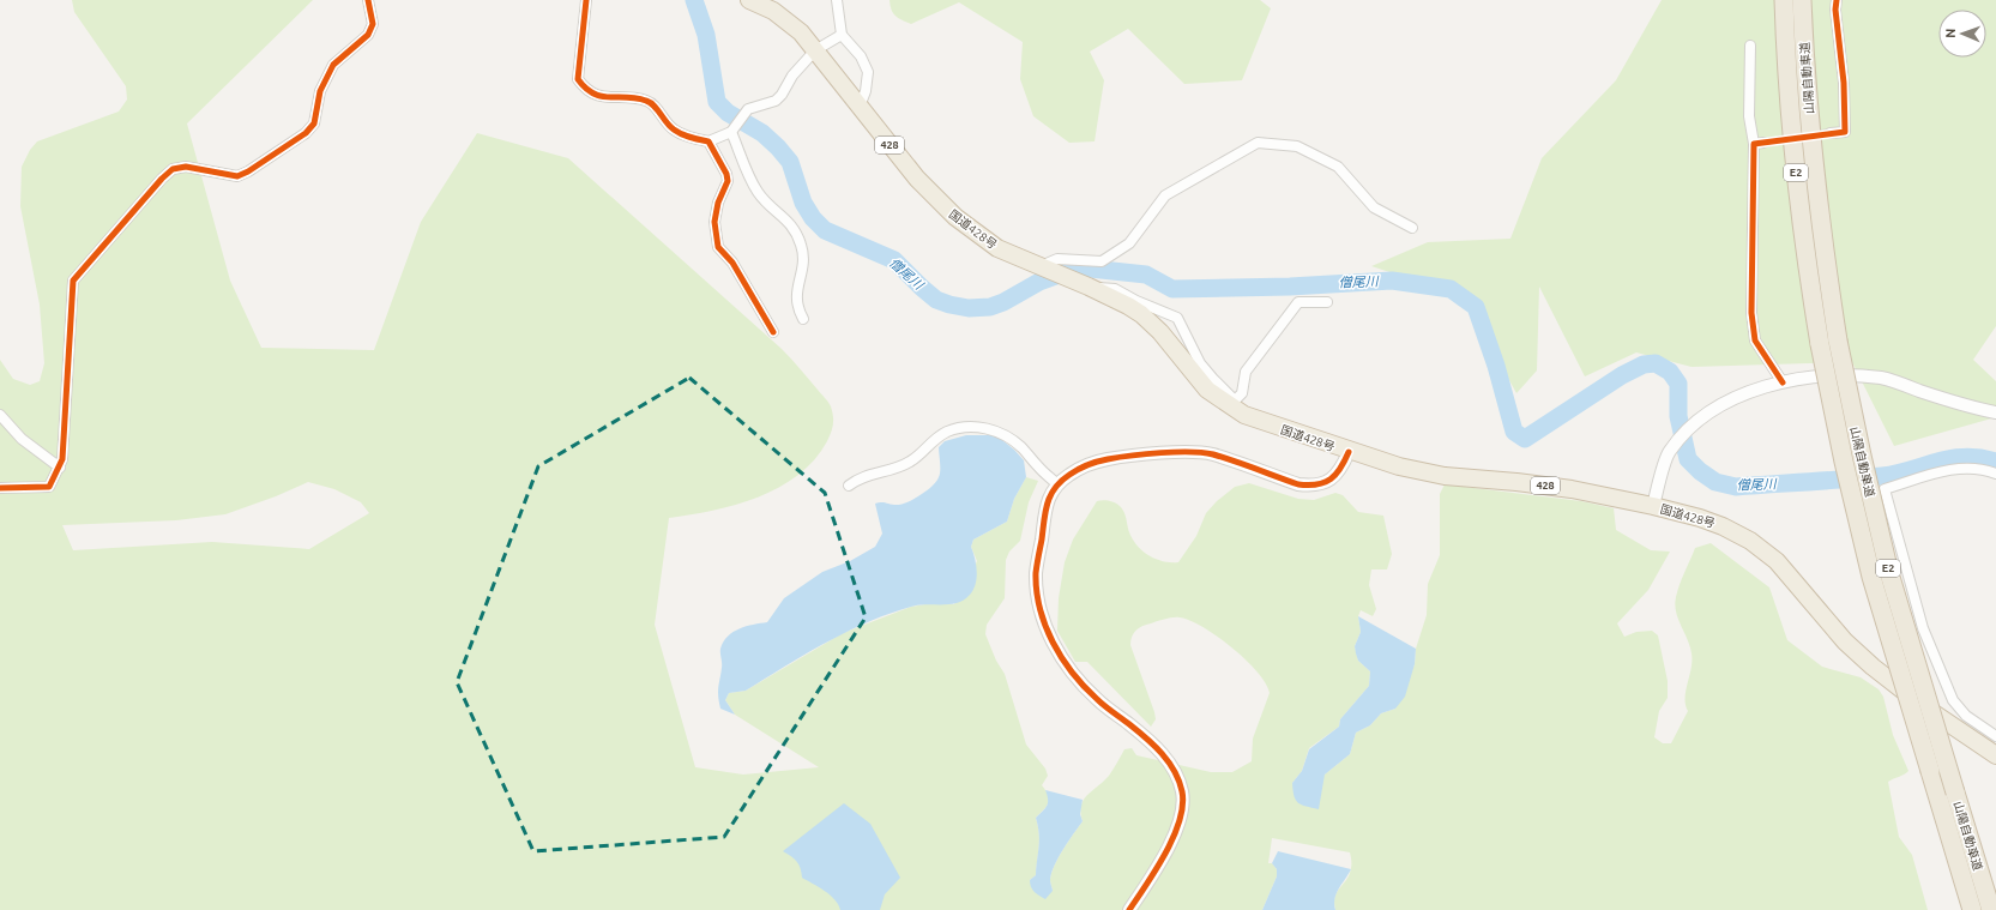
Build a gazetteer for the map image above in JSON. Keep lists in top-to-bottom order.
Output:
{
  "streets": {
    "highway": [
      "山陽自動車道",
      "428",
      "E2",
      "国道428号"
    ]
  },
  "water": ["僧尾川"],
  "north": "left"
}
